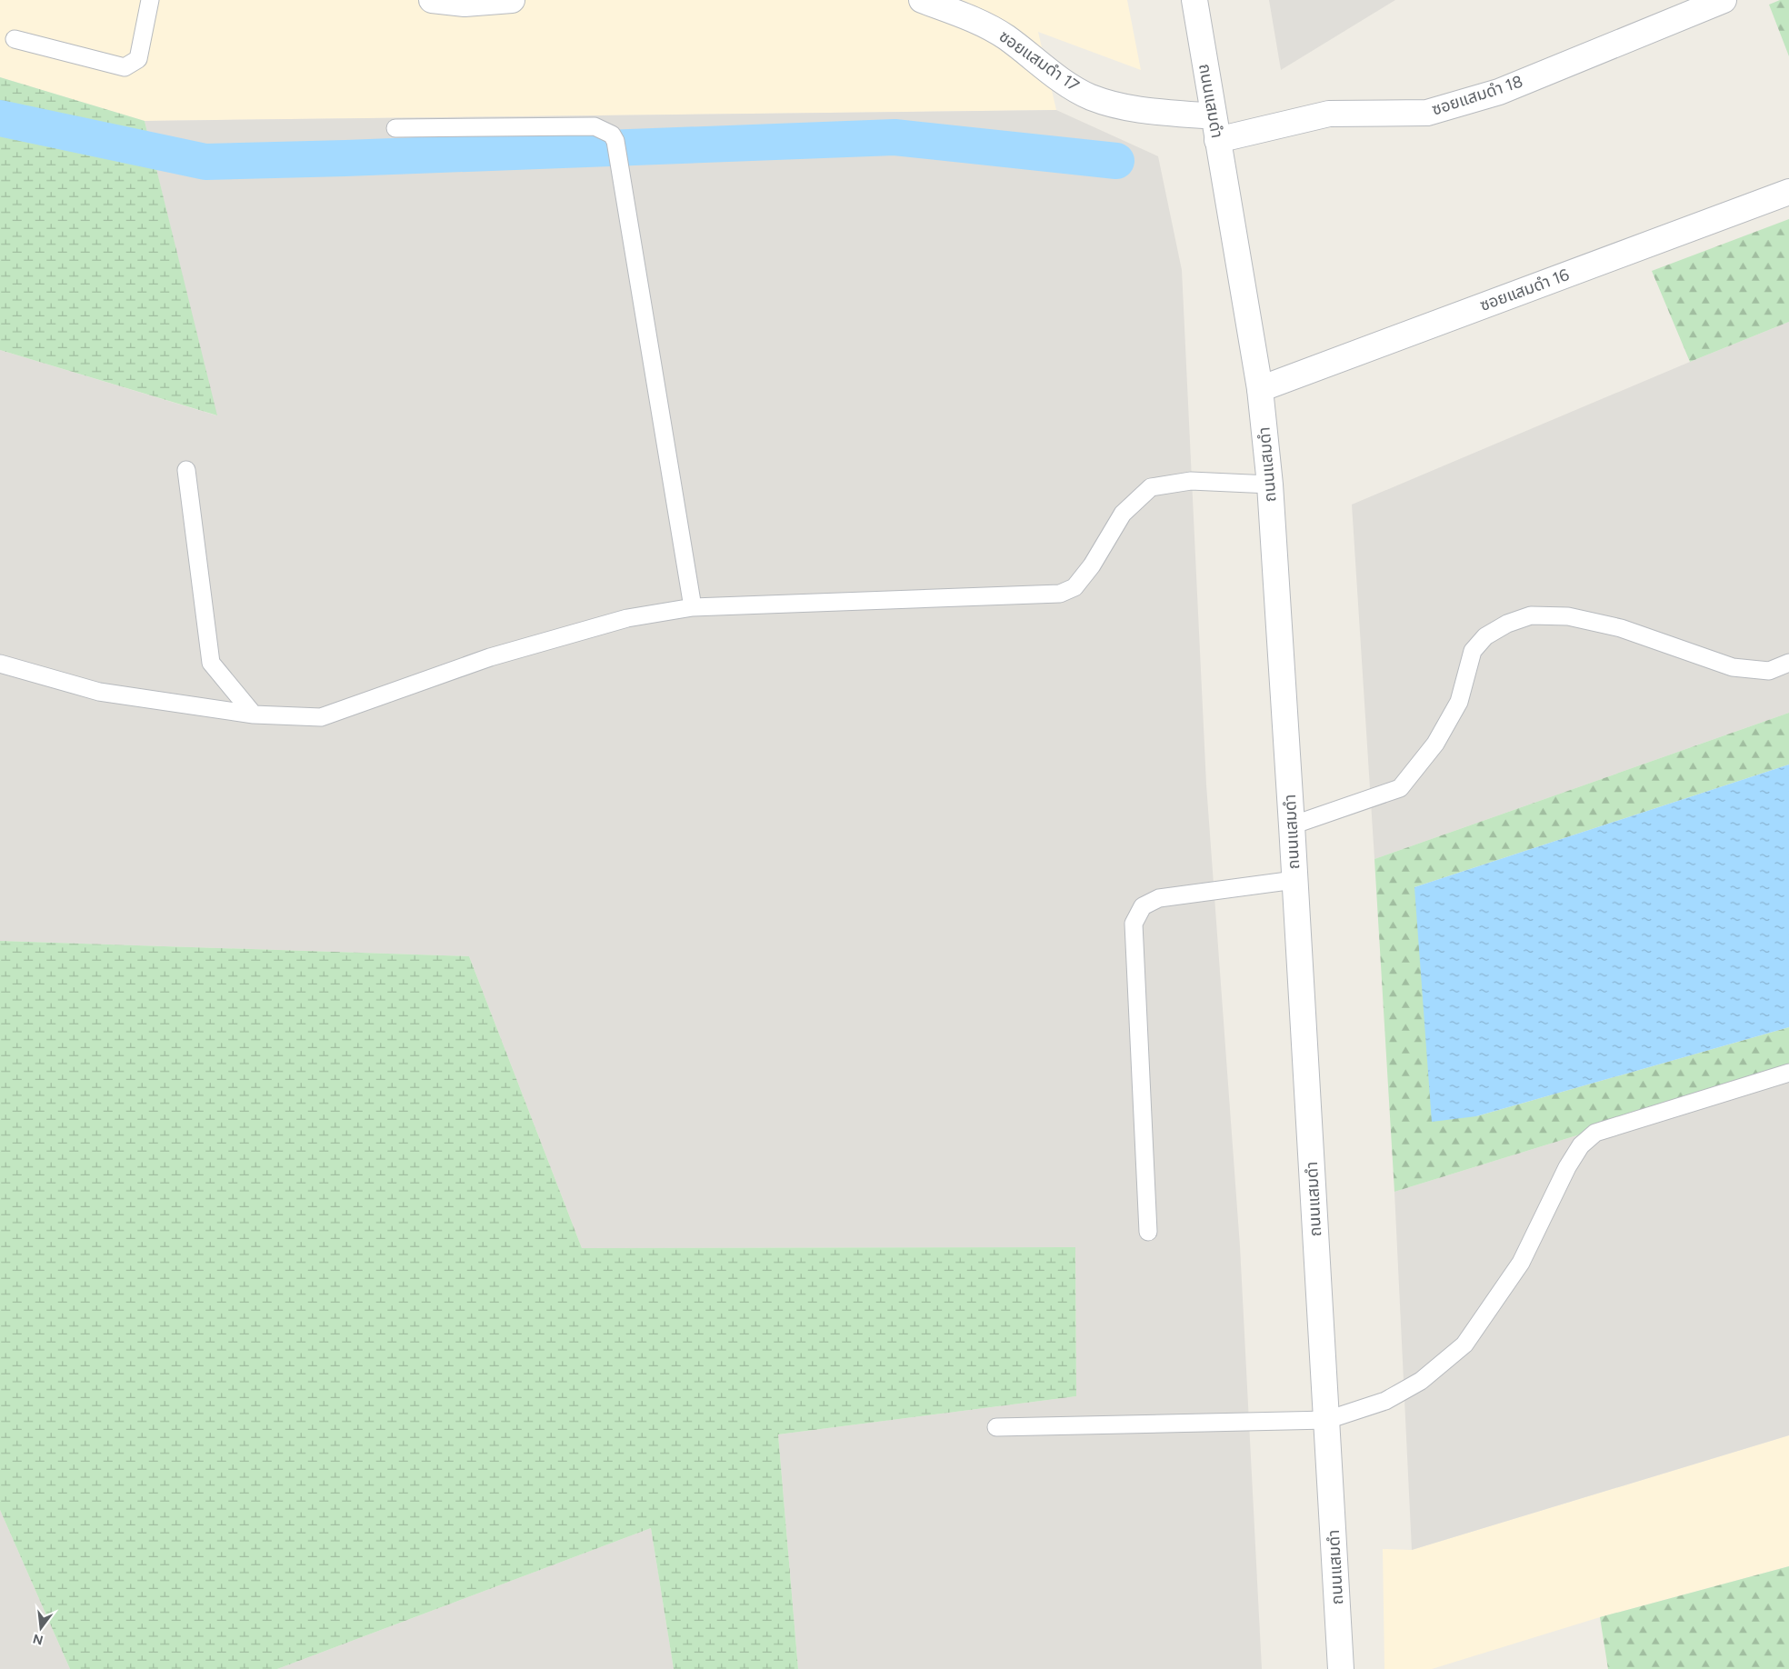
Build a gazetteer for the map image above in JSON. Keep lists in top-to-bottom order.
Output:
{
  "streets": {
    "street": [
      "ซอยแสมดำ 17",
      "ซอยแสมดำ 18",
      "ถนนแสมดำ",
      "ซอยแสมดำ 16"
    ]
  },
  "crossings": [
    ["ซอยแสมดำ 17", "ซอยแสมดำ 18"],
    ["ซอยแสมดำ 17", "ถนนแสมดำ"],
    ["ซอยแสมดำ 18", "ถนนแสมดำ"],
    ["ถนนแสมดำ", "ซอยแสมดำ 16"]
  ],
  "north": "bottom"
}
